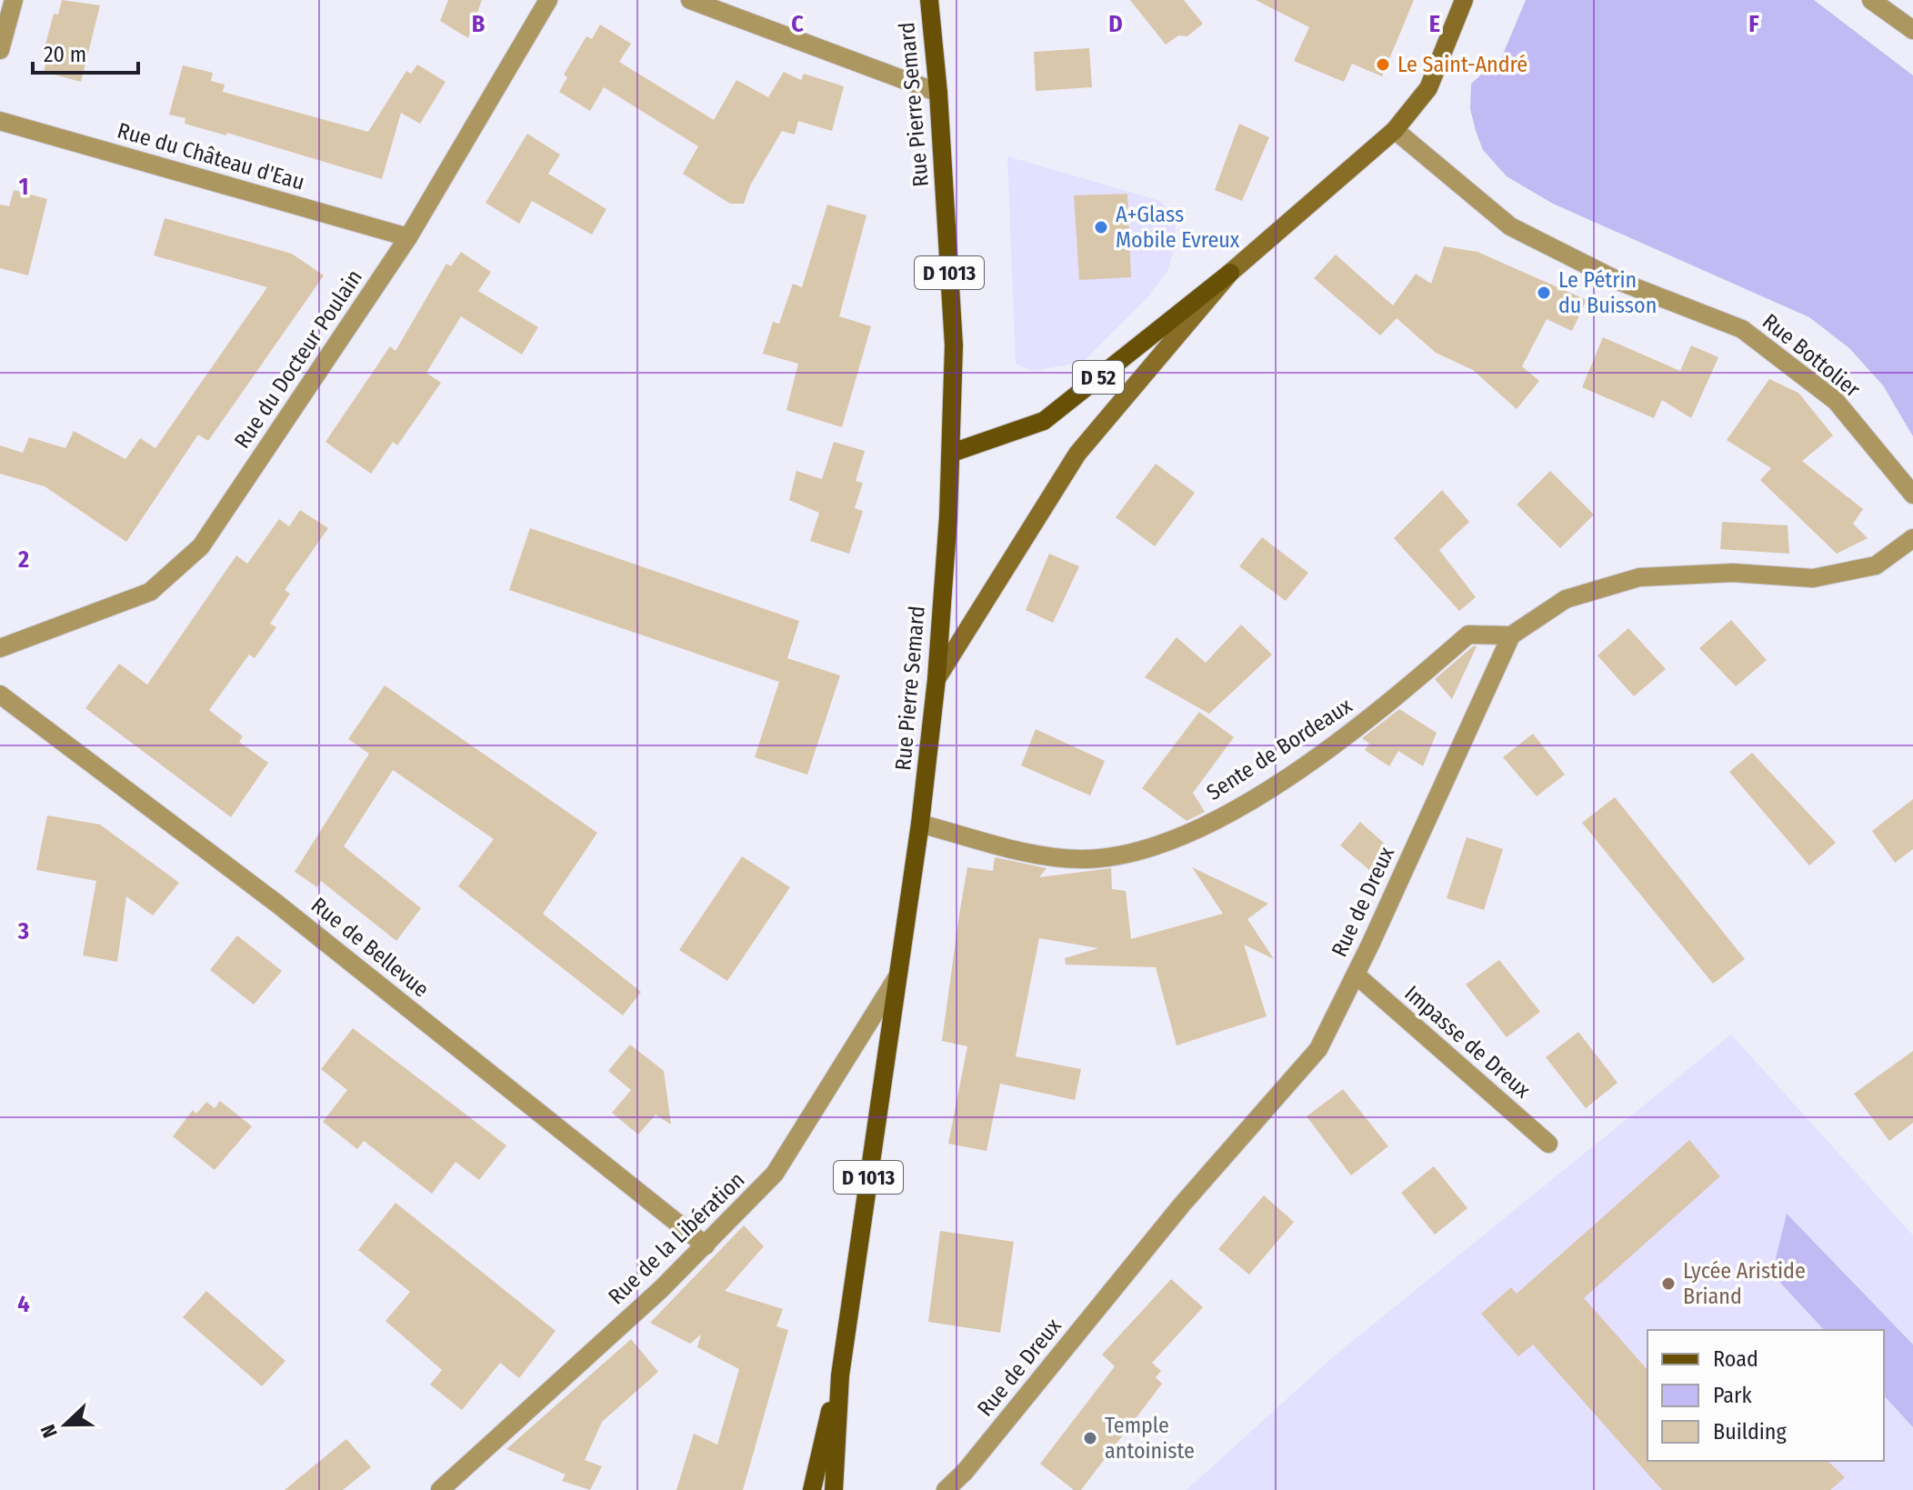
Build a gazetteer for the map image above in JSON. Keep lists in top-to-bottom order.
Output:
{
  "streets": {
    "main road": ["Rue Pierre Semard", "D 1013", "D 52"],
    "street": [
      "Rue du Château d'Eau",
      "Rue Bottolier",
      "Rue du Docteur Poulain",
      "Sente de Bordeaux",
      "Rue de Dreux",
      "Rue de Bellevue",
      "Impasse de Dreux",
      "Rue de la Libération"
    ]
  },
  "crossings": [
    ["Rue Pierre Semard", "D 52"],
    ["Rue Pierre Semard", "Sente de Bordeaux"],
    ["Rue Pierre Semard", "Rue de la Libération"],
    ["Rue du Château d'Eau", "Rue du Docteur Poulain"],
    ["Rue Bottolier", "D 52"],
    ["Sente de Bordeaux", "Rue de Dreux"],
    ["Rue de Dreux", "Impasse de Dreux"],
    ["Rue de Bellevue", "Rue de la Libération"]
  ],
  "places": [
    "Le Saint-André",
    "A+Glass Mobile Evreux",
    "Le Pétrin du Buisson",
    "Lycée Aristide Briand",
    "Temple antoiniste"
  ],
  "legend": ["Road", "Park", "Building"],
  "scale_bar": "20 m",
  "north": "left",
  "grid": {
    "columns": [
      "B",
      "C",
      "D",
      "E",
      "F"
    ],
    "rows": [
      "1",
      "2",
      "3",
      "4"
    ]
  }
}
